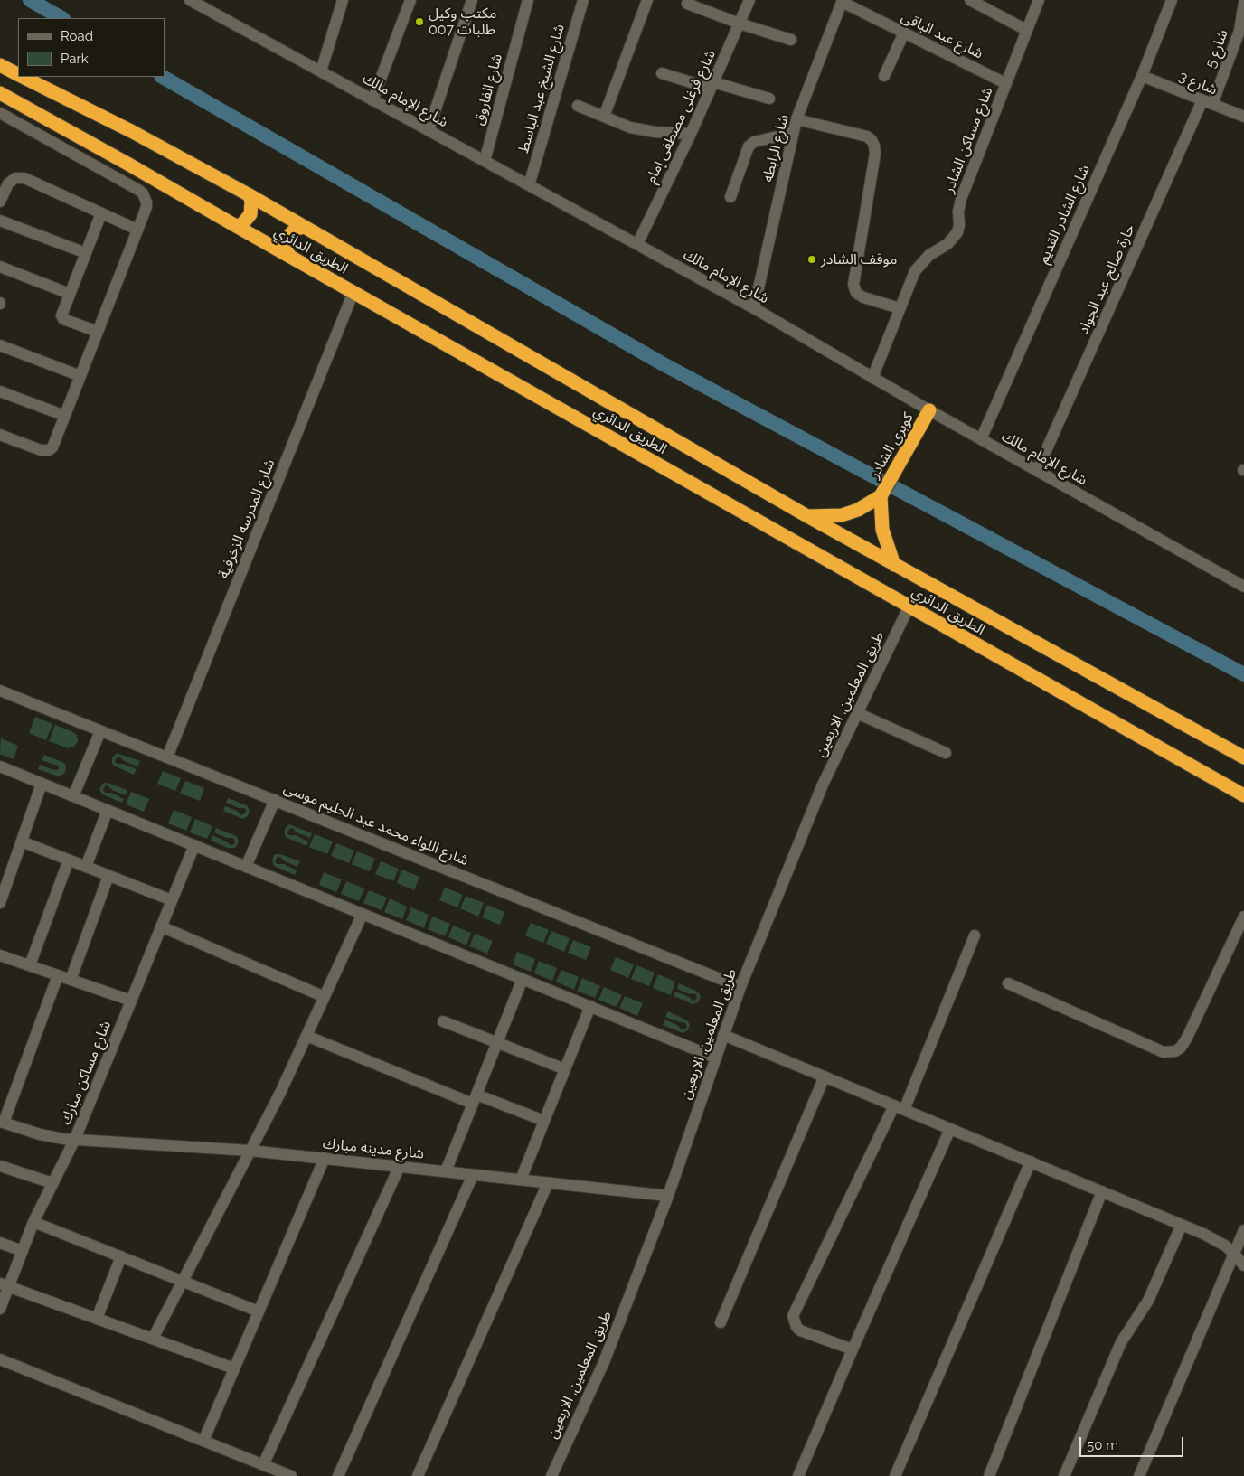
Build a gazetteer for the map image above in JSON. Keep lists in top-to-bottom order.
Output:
{
  "streets": {
    "highway": ["الطريق الدائري", "كوبرى الشادر"],
    "street": [
      "شارع عبد الباقى",
      "شارع 5",
      "شارع 3",
      "شارع الشيخ عبد الباسط",
      "شارع الفاروق",
      "شارع الإمام مالك",
      "شارع فرغلى مصطفى إمام",
      "شارع مساكن الشادر",
      "شارع الرابطه",
      "شارع الشادر القديم",
      "حارة صالح عبد الجواد",
      "شارع المدرسه الزخرفية",
      "طريق المعلمين, الاربعين",
      "شارع اللواء محمد عبد الحليم موسى",
      "شارع مساكن مبارك",
      "شارع مدينه مبارك"
    ]
  },
  "crossings": [
    ["شارع عبد الباقى", "شارع مساكن الشادر"],
    ["شارع عبد الباقى", "شارع الرابطه"],
    ["شارع 5", "شارع 3"],
    ["شارع 5", "حارة صالح عبد الجواد"],
    ["شارع 3", "شارع الشادر القديم"],
    ["شارع 3", "حارة صالح عبد الجواد"],
    ["شارع الشيخ عبد الباسط", "شارع الإمام مالك"],
    ["شارع الفاروق", "شارع الإمام مالك"],
    ["شارع الإمام مالك", "شارع فرغلى مصطفى إمام"],
    ["شارع الإمام مالك", "شارع مساكن الشادر"],
    ["شارع الإمام مالك", "شارع الرابطه"],
    ["شارع الإمام مالك", "شارع الشادر القديم"],
    ["شارع الإمام مالك", "حارة صالح عبد الجواد"],
    ["شارع الإمام مالك", "كوبرى الشادر"],
    ["الطريق الدائري", "كوبرى الشادر"],
    ["الطريق الدائري", "شارع المدرسه الزخرفية"],
    ["الطريق الدائري", "طريق المعلمين, الاربعين"],
    ["شارع المدرسه الزخرفية", "شارع اللواء محمد عبد الحليم موسى"],
    ["طريق المعلمين, الاربعين", "شارع اللواء محمد عبد الحليم موسى"],
    ["طريق المعلمين, الاربعين", "شارع مدينه مبارك"],
    ["شارع مساكن مبارك", "شارع مدينه مبارك"]
  ],
  "places": ["مكتب وكيل طلبات 007", "موقف الشادر"],
  "legend": ["Road", "Park"],
  "scale_bar": "50 m"
}
